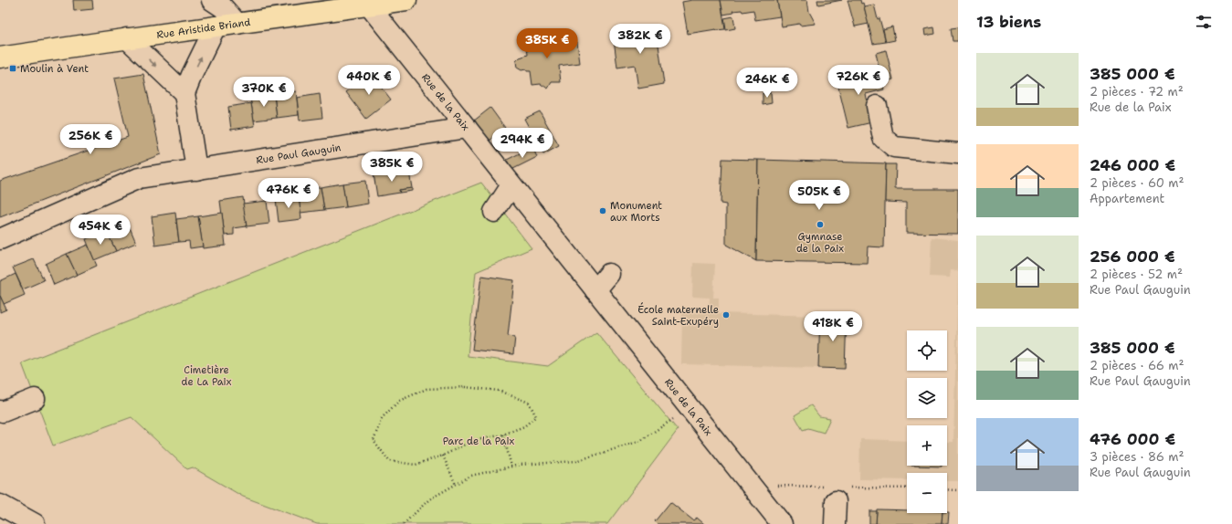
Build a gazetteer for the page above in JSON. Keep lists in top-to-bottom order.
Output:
{
  "streets": {
    "main road": ["Rue Aristide Briand"],
    "street": ["Rue de la Paix", "Rue Paul Gauguin"]
  },
  "crossings": [
    ["Rue Aristide Briand", "Rue de la Paix"],
    ["Rue de la Paix", "Rue Paul Gauguin"]
  ],
  "parks": ["Cimetière de La Paix", "Parc de la Paix"],
  "places": {
    "transit": ["Moulin à Vent"],
    "other": ["Monument aux Morts", "Gymnase de la Paix", "École maternelle Saint-Exupéry"]
  },
  "page": {
    "heading": "13 biens",
    "price": [
      "382K €",
      "385K €",
      "440K €",
      "726K €",
      "246K €",
      "370K €",
      "256K €",
      "294K €",
      "385K €",
      "476K €",
      "505K €",
      "454K €",
      "418K €"
    ],
    "list": [
      {
        "name": "385 000 €",
        "note": "2 pièces · 72 m² · Rue de la Paix"
      },
      {
        "name": "246 000 €",
        "note": "2 pièces · 60 m² · Appartement"
      },
      {
        "name": "256 000 €",
        "note": "2 pièces · 52 m² · Rue Paul Gauguin"
      },
      {
        "name": "385 000 €",
        "note": "2 pièces · 66 m² · Rue Paul Gauguin"
      },
      {
        "name": "476 000 €",
        "note": "3 pièces · 86 m² · Rue Paul Gauguin"
      }
    ],
    "map_buttons": ["+", "−"]
  }
}
